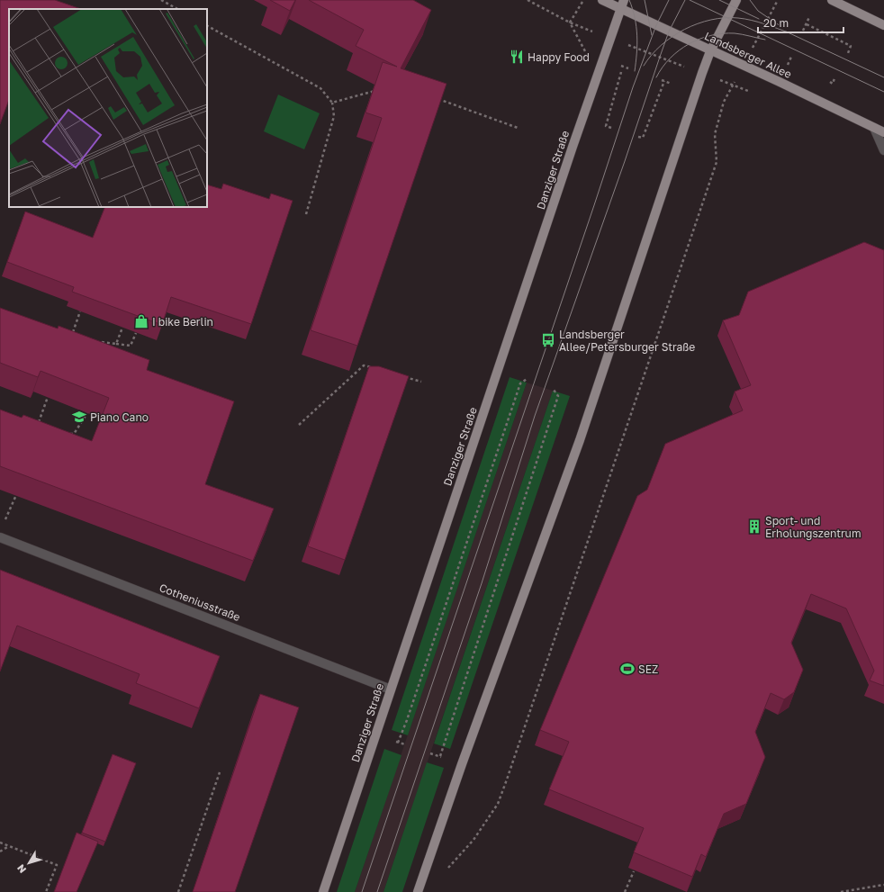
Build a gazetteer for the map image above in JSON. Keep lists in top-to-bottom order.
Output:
{
  "streets": {
    "main road": ["Landsberger Allee", "Danziger Straße"],
    "street": ["Cotheniusstraße"]
  },
  "crossings": [
    ["Landsberger Allee", "Danziger Straße"],
    ["Danziger Straße", "Cotheniusstraße"]
  ],
  "places": {
    "restaurant": ["Happy Food"],
    "shop": ["I bike Berlin"],
    "bus stop": ["Landsberger Allee/Petersburger Straße"],
    "school or university": ["Piano Cano"],
    "building": ["Sport- und Erholungszentrum"],
    "sports": ["SEZ"]
  },
  "scale_bar": "20 m",
  "north": "bottom left"
}
